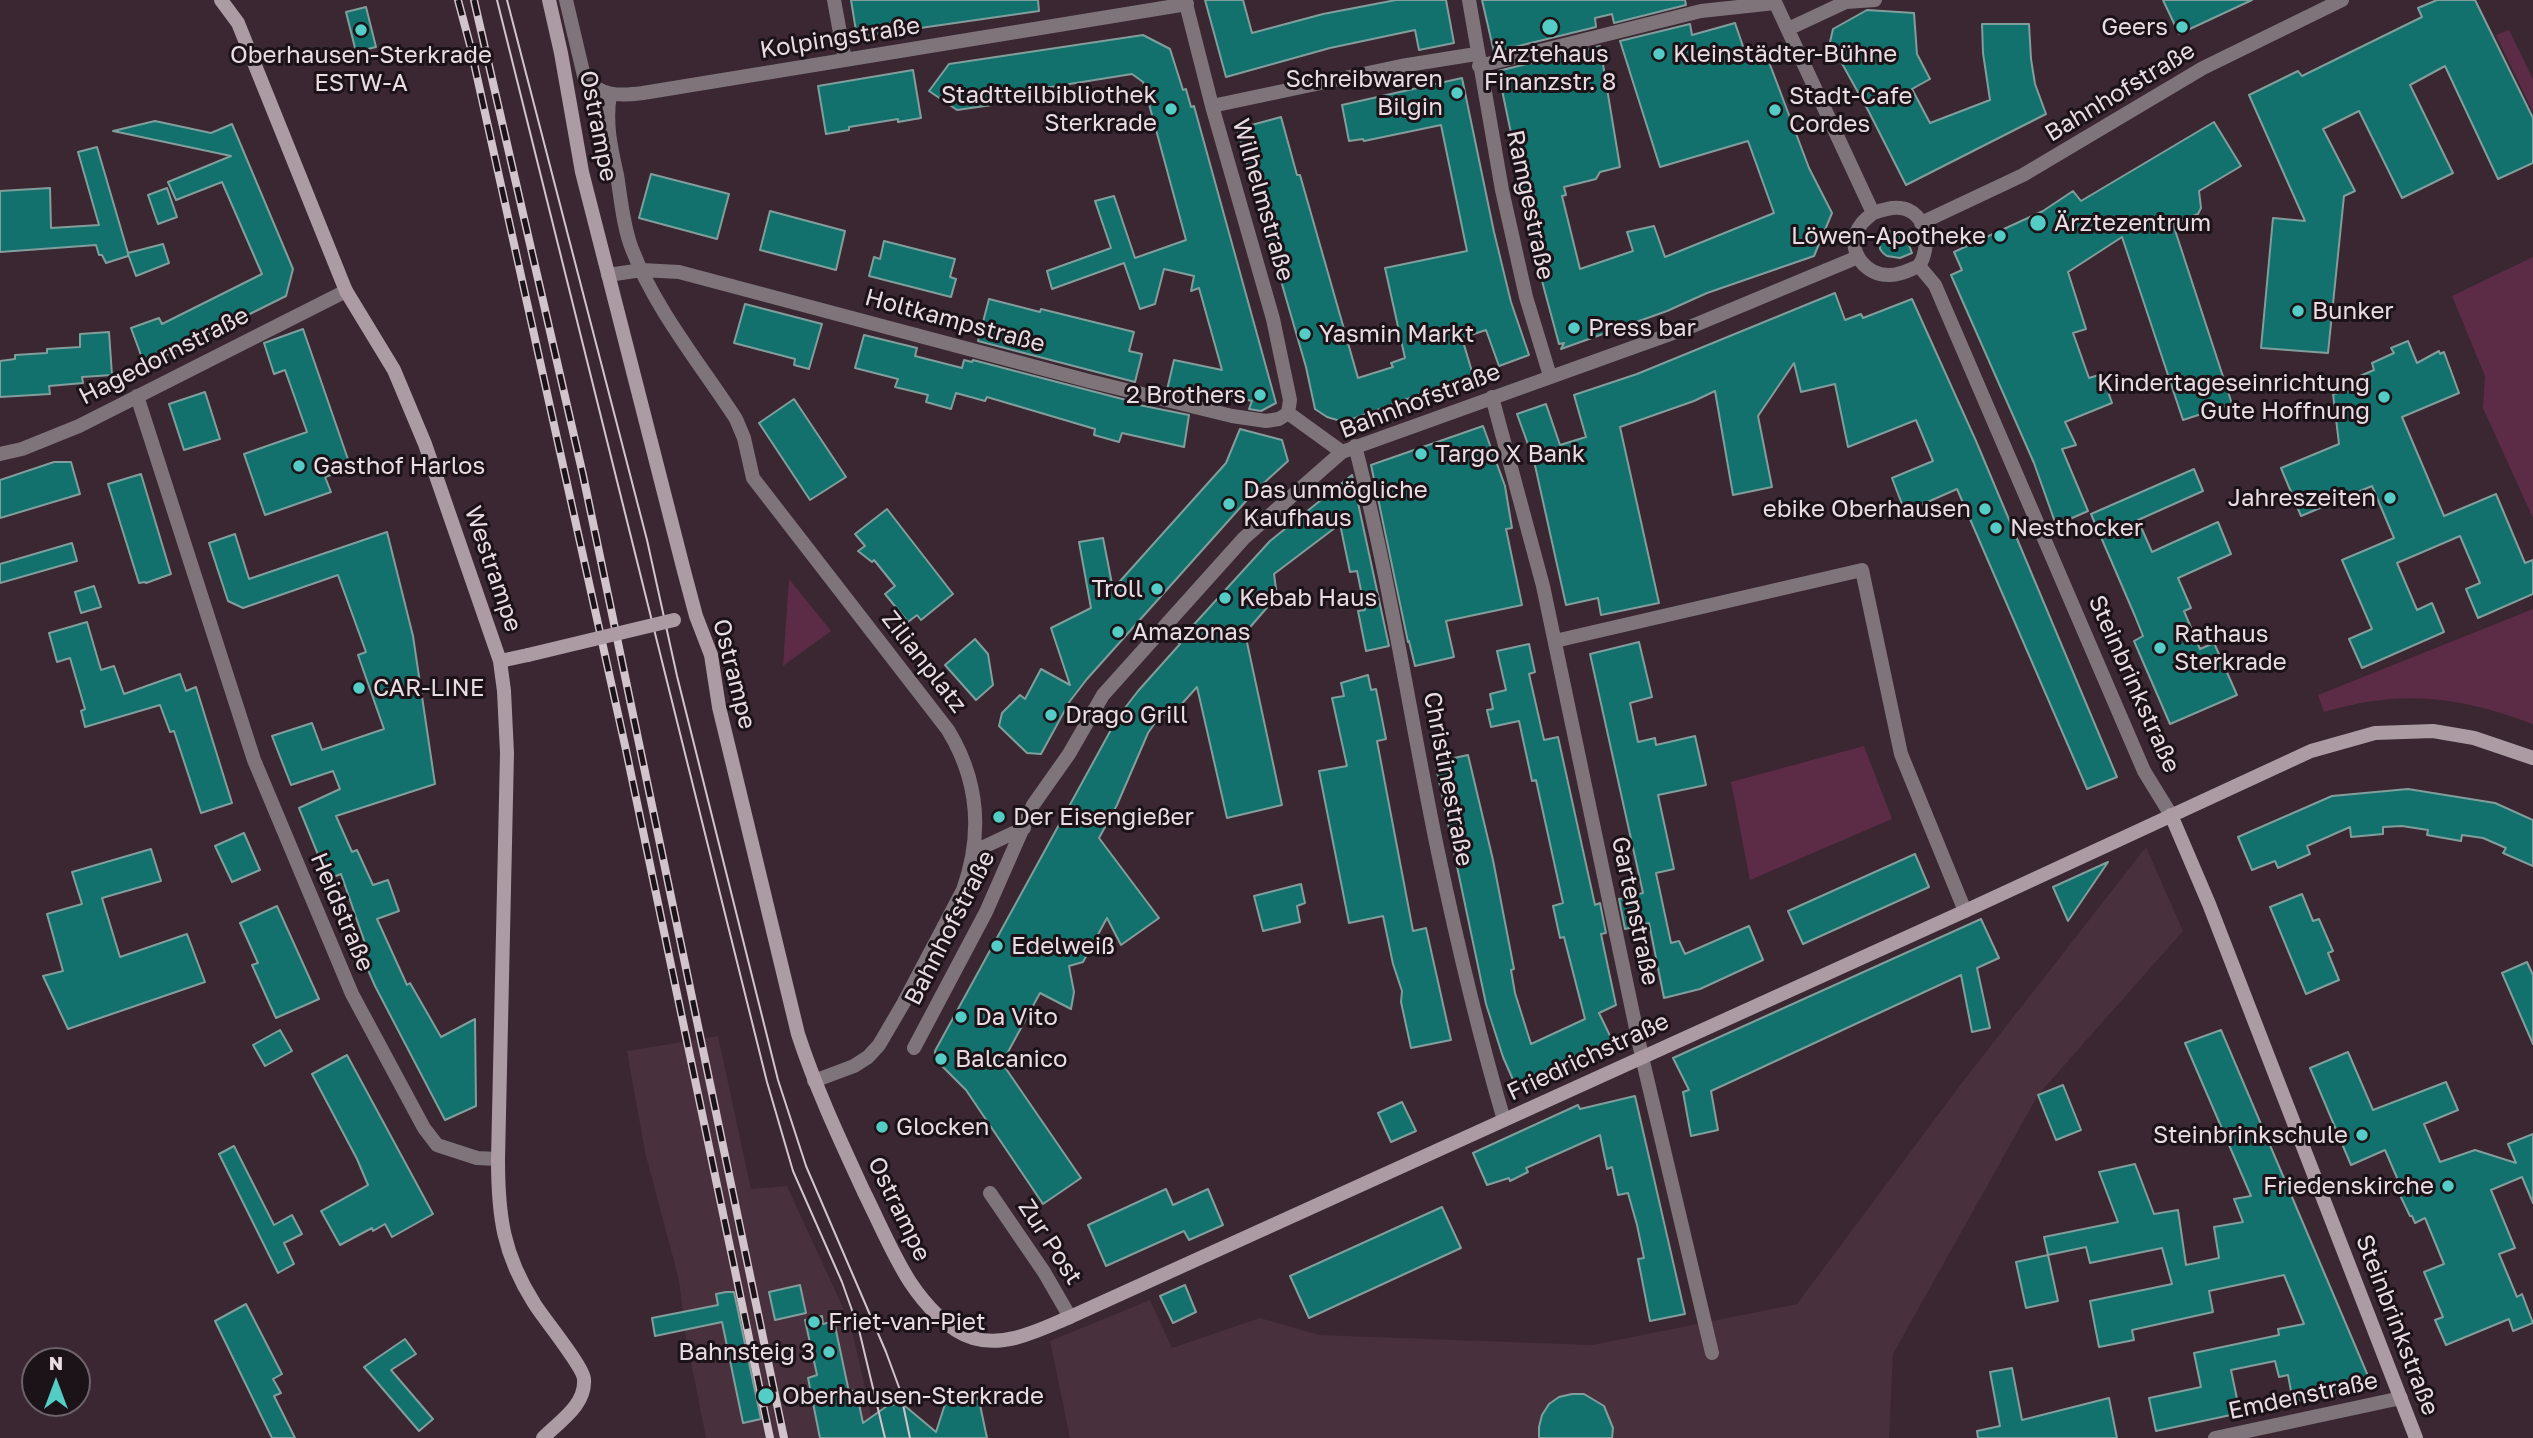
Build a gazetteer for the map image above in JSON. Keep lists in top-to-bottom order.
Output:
{
  "streets": {
    "main road": [
      "Ostrampe",
      "Westrampe",
      "Steinbrinkstraße",
      "Friedrichstraße"
    ],
    "street": [
      "Kolpingstraße",
      "Bahnhofstraße",
      "Wilhelmstraße",
      "Ramgestraße",
      "Holtkampstraße",
      "Hagedornstraße",
      "Zilianplatz",
      "Christinestraße",
      "Gartenstraße",
      "Heidstraße",
      "Zur Post",
      "Emdenstraße"
    ]
  },
  "crossings": [
    ["Kolpingstraße", "Ostrampe"],
    ["Kolpingstraße", "Wilhelmstraße"],
    ["Bahnhofstraße", "Ramgestraße"],
    ["Bahnhofstraße", "Zilianplatz"],
    ["Bahnhofstraße", "Steinbrinkstraße"],
    ["Bahnhofstraße", "Christinestraße"],
    ["Bahnhofstraße", "Gartenstraße"],
    ["Ostrampe", "Holtkampstraße"],
    ["Ostrampe", "Zilianplatz"],
    ["Ostrampe", "Friedrichstraße"],
    ["Wilhelmstraße", "Holtkampstraße"],
    ["Holtkampstraße", "Zilianplatz"],
    ["Hagedornstraße", "Westrampe"],
    ["Hagedornstraße", "Heidstraße"],
    ["Westrampe", "Heidstraße"],
    ["Steinbrinkstraße", "Friedrichstraße"],
    ["Steinbrinkstraße", "Emdenstraße"],
    ["Christinestraße", "Friedrichstraße"],
    ["Gartenstraße", "Friedrichstraße"],
    ["Friedrichstraße", "Zur Post"]
  ],
  "places": [
    "Ärztehaus Finanzstr. 8",
    "Geers",
    "Oberhausen-Sterkrade ESTW-A",
    "Kleinstädter-Bühne",
    "Schreibwaren Bilgin",
    "Stadtteilbibliothek Sterkrade",
    "Stadt-Cafe Cordes",
    "Ärztezentrum",
    "Löwen-Apotheke",
    "Bunker",
    "Press bar",
    "Yasmin Markt",
    "2 Brothers",
    "Kindertageseinrichtung Gute Hoffnung",
    "Targo X Bank",
    "Gasthof Harlos",
    "Jahreszeiten",
    "Das unmögliche Kaufhaus",
    "ebike Oberhausen",
    "Nesthocker",
    "Troll",
    "Kebab Haus",
    "Amazonas",
    "Rathaus Sterkrade",
    "CAR-LINE",
    "Drago Grill",
    "Der Eisengießer",
    "Edelweiß",
    "Da Vito",
    "Balcanico",
    "Glocken",
    "Steinbrinkschule",
    "Friedenskirche",
    "Friet-van-Piet",
    "Bahnsteig 3",
    "Oberhausen-Sterkrade"
  ],
  "north": "top"
}
